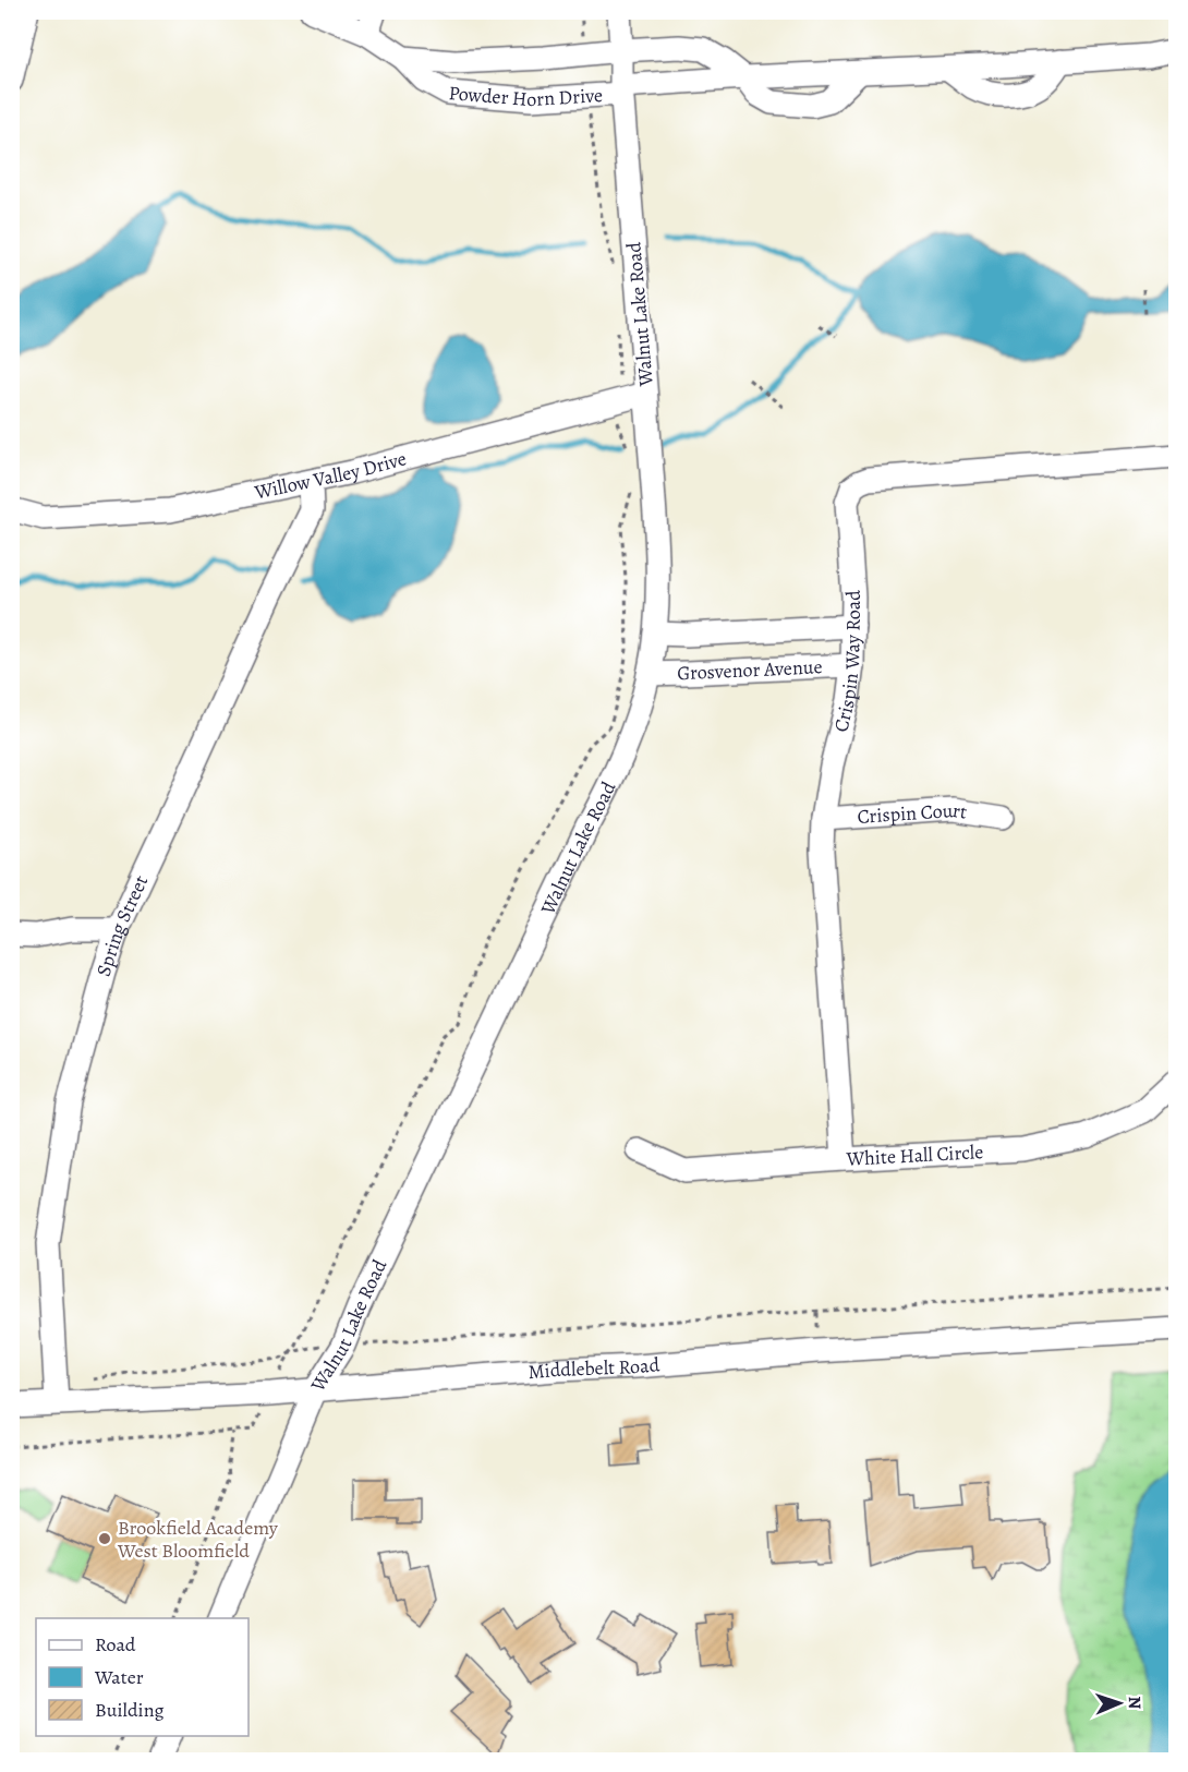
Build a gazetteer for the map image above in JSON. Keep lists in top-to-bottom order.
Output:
{
  "streets": {
    "street": [
      "Powder Horn Drive",
      "Walnut Lake Road",
      "Willow Valley Drive",
      "Crispin Way Road",
      "Grosvenor Avenue",
      "Crispin Court",
      "Spring Street",
      "White Hall Circle",
      "Middlebelt Road"
    ]
  },
  "crossings": [
    ["Powder Horn Drive", "Walnut Lake Road"],
    ["Walnut Lake Road", "Willow Valley Drive"],
    ["Walnut Lake Road", "Grosvenor Avenue"],
    ["Walnut Lake Road", "Middlebelt Road"],
    ["Willow Valley Drive", "Spring Street"],
    ["Crispin Way Road", "Grosvenor Avenue"],
    ["Crispin Way Road", "Crispin Court"],
    ["Crispin Way Road", "White Hall Circle"],
    ["Spring Street", "Middlebelt Road"]
  ],
  "places": ["Brookfield Academy West Bloomfield"],
  "legend": ["Road", "Water", "Building"],
  "north": "right"
}
